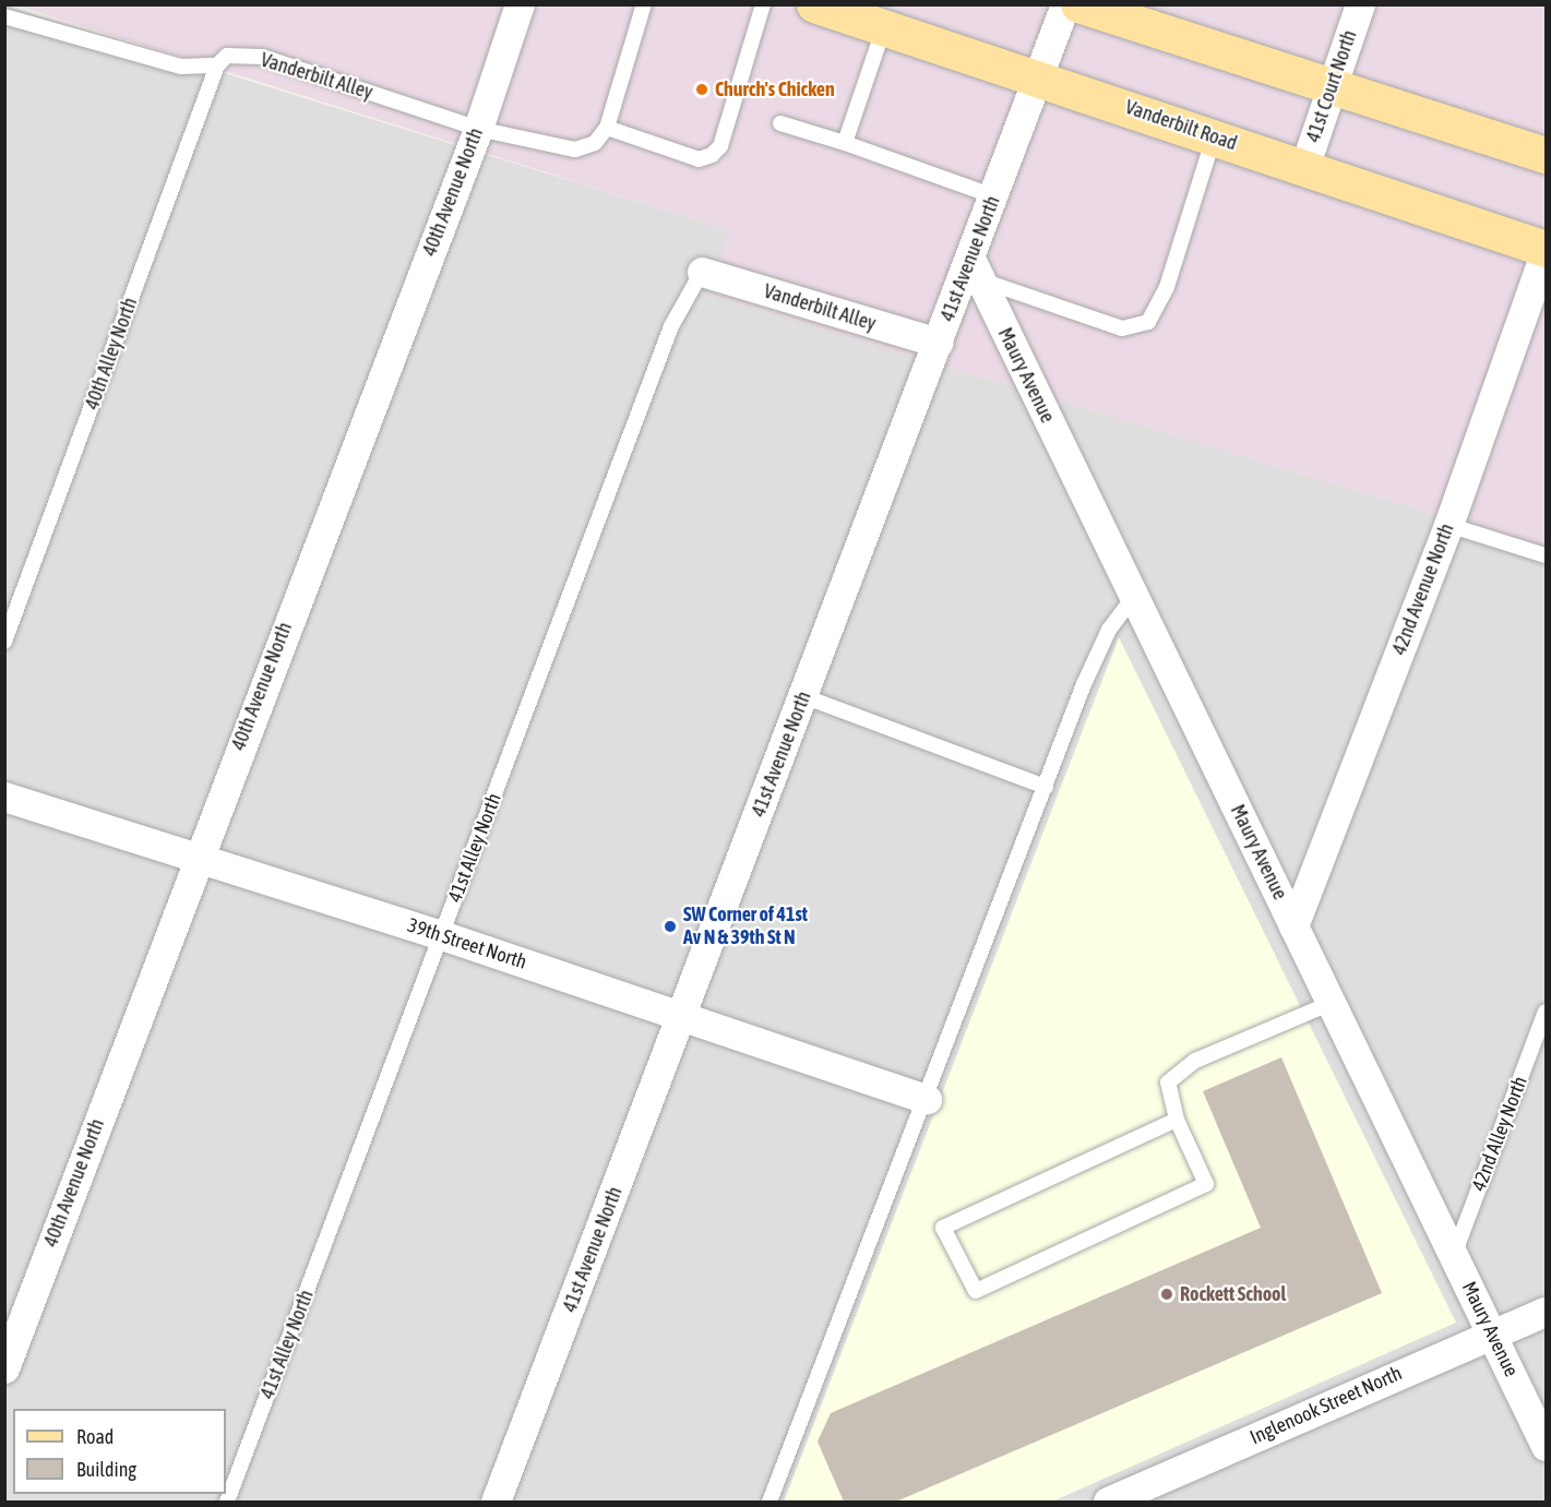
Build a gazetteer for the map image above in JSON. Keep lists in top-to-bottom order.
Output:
{
  "streets": {
    "main road": ["Vanderbilt Road"],
    "street": [
      "Vanderbilt Alley",
      "41st Court North",
      "40th Avenue North",
      "41st Avenue North",
      "Maury Avenue",
      "42nd Avenue North",
      "39th Street North",
      "Inglenook Street North"
    ],
    "lane": ["40th Alley North", "41st Alley North", "42nd Alley North"]
  },
  "crossings": [
    ["Vanderbilt Alley", "40th Avenue North"],
    ["Vanderbilt Alley", "41st Avenue North"],
    ["Vanderbilt Alley", "40th Alley North"],
    ["Vanderbilt Alley", "41st Alley North"],
    ["41st Court North", "Vanderbilt Road"],
    ["Vanderbilt Road", "41st Avenue North"],
    ["Vanderbilt Road", "42nd Avenue North"],
    ["40th Avenue North", "39th Street North"],
    ["41st Avenue North", "Maury Avenue"],
    ["41st Avenue North", "39th Street North"],
    ["Maury Avenue", "42nd Avenue North"],
    ["Maury Avenue", "42nd Alley North"],
    ["Maury Avenue", "Inglenook Street North"],
    ["41st Alley North", "39th Street North"]
  ],
  "places": ["Church's Chicken", "SW Corner of 41st Av N & 39th St N", "Rockett School"],
  "legend": ["Road", "Building"]
}
